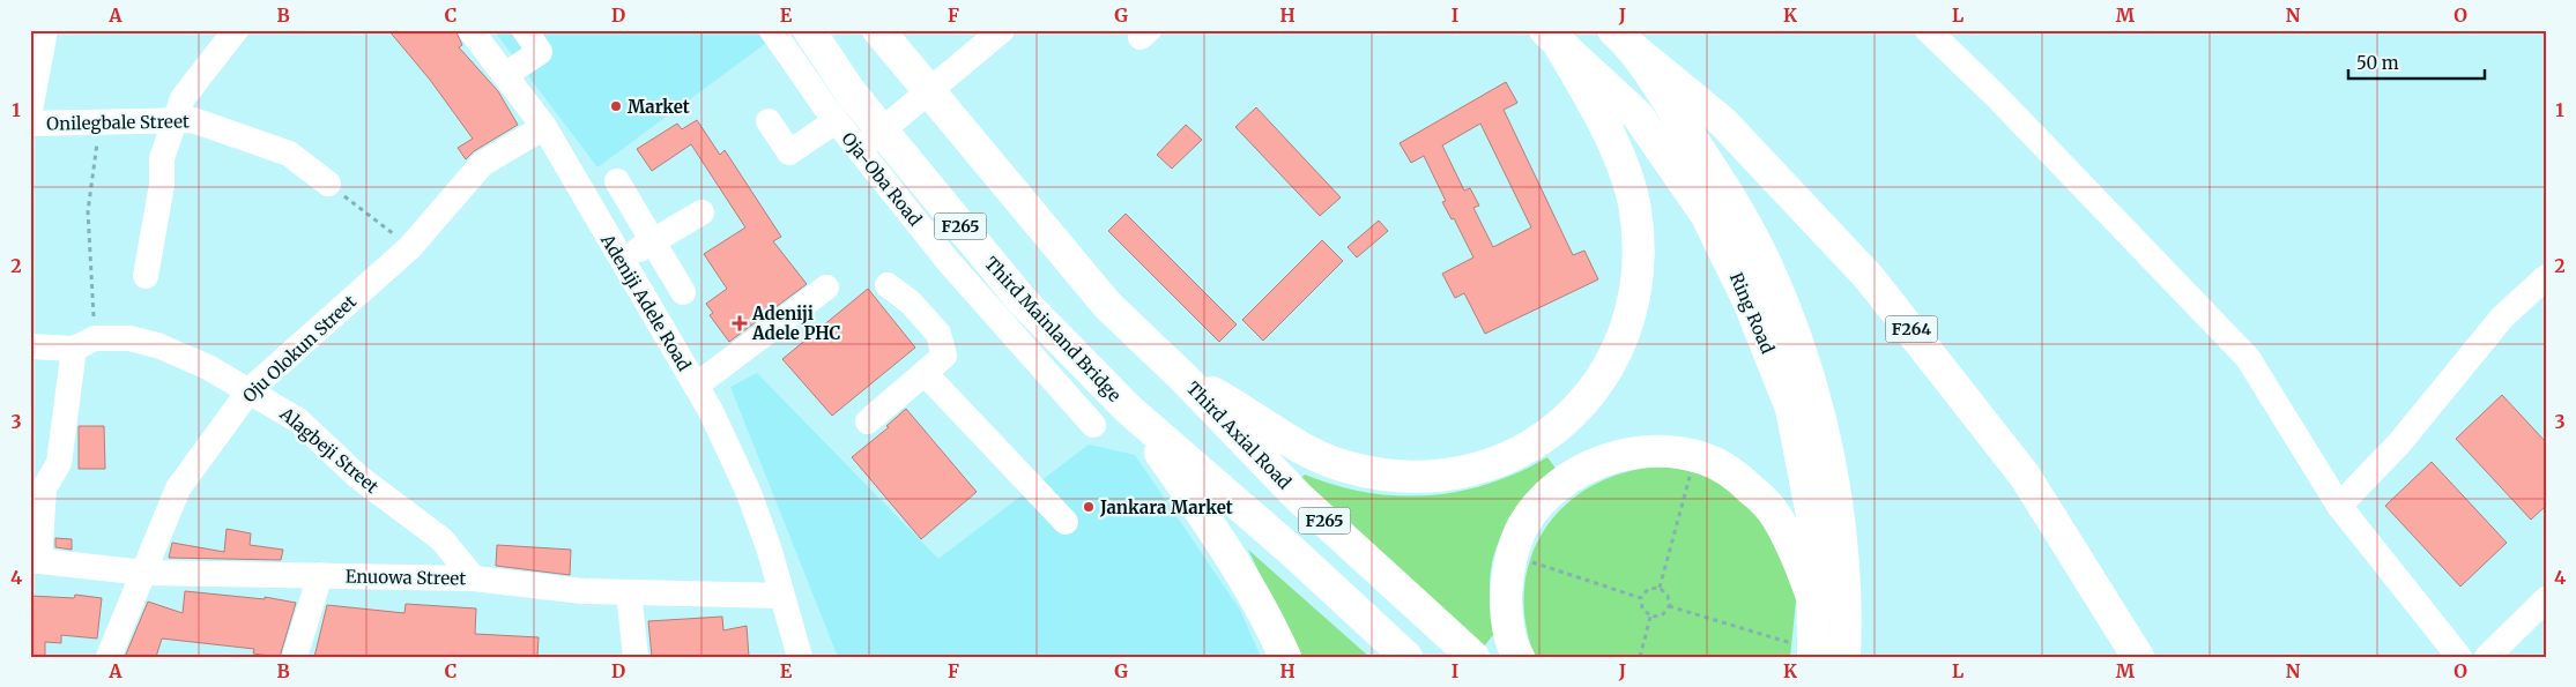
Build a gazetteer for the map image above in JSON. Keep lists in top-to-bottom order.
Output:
{
  "streets": {
    "main road": [
      "F265",
      "Ring Road",
      "Third Mainland Bridge",
      "F264",
      "Third Axial Road"
    ],
    "street": [
      "Onilegbale Street",
      "Oja-Oba Road",
      "Adeniji Adele Road",
      "Oju Olokun Street",
      "Alagbeji Street",
      "Enuowa Street"
    ]
  },
  "crossings": [
    ["F265", "Third Mainland Bridge"],
    ["F265", "Third Axial Road"],
    ["Adeniji Adele Road", "Oju Olokun Street"],
    ["Adeniji Adele Road", "Enuowa Street"],
    ["Oju Olokun Street", "Alagbeji Street"],
    ["Oju Olokun Street", "Enuowa Street"],
    ["Alagbeji Street", "Enuowa Street"]
  ],
  "places": {
    "other": ["Market", "Jankara Market"],
    "health": ["Adeniji Adele PHC"]
  },
  "scale_bar": "50 m",
  "grid": {
    "columns": [
      "A",
      "B",
      "C",
      "D",
      "E",
      "F",
      "G",
      "H",
      "I",
      "J",
      "K",
      "L",
      "M",
      "N",
      "O"
    ],
    "rows": [
      "1",
      "2",
      "3",
      "4"
    ]
  }
}
